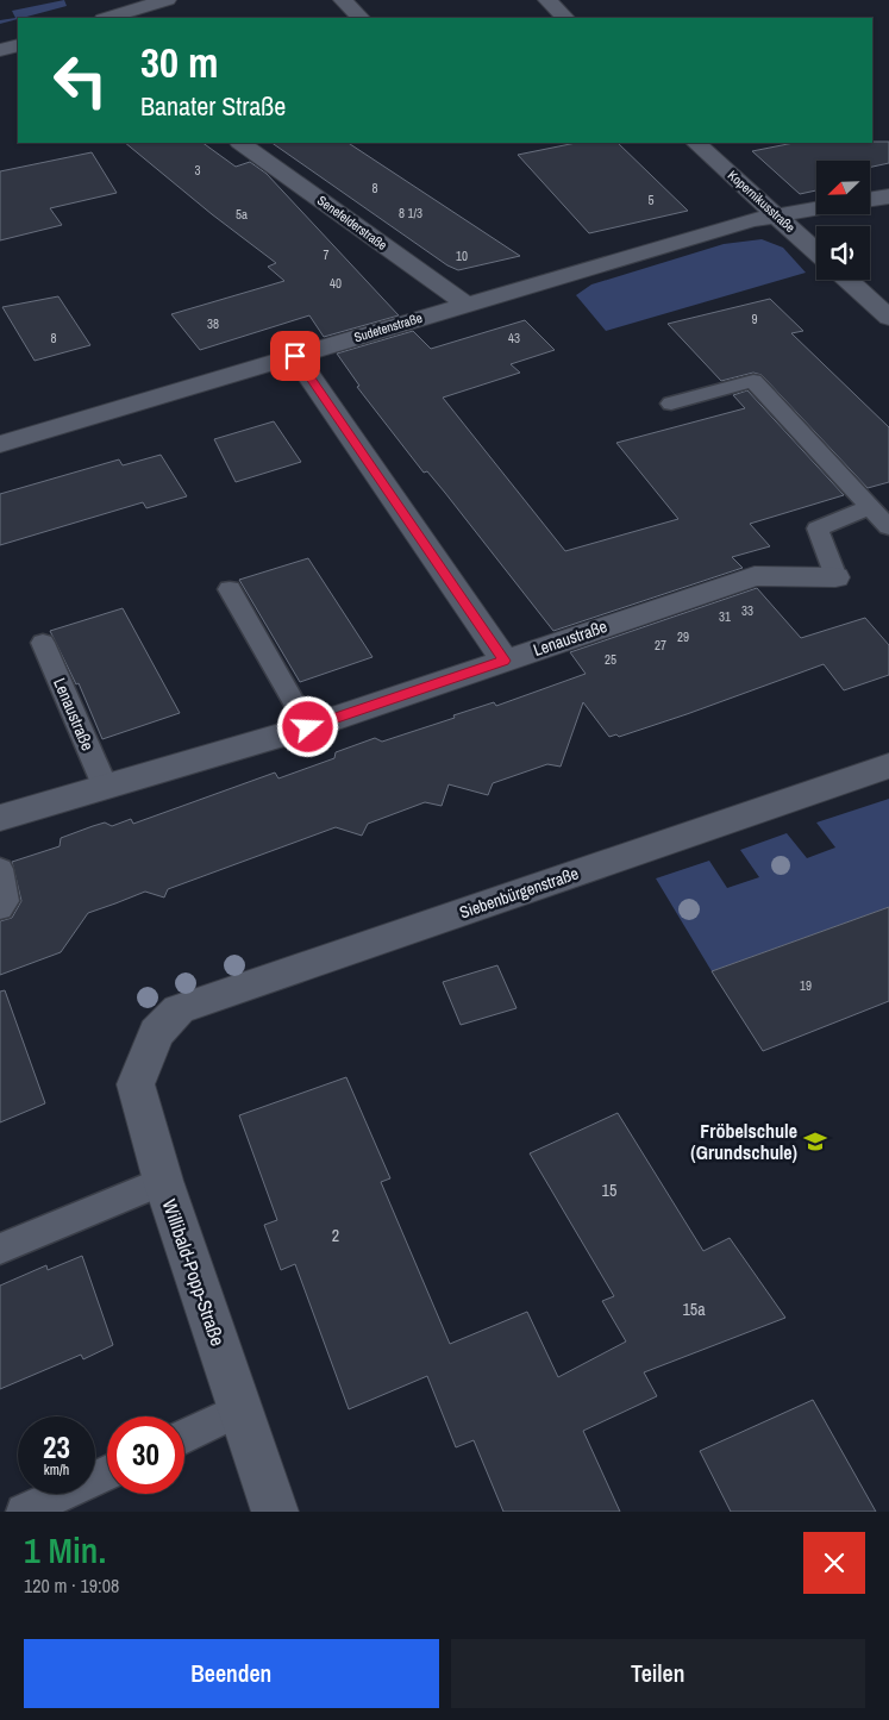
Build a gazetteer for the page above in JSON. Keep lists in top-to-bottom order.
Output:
{
  "streets": {
    "street": [
      "Kopernikusstraße",
      "Senefelderstraße",
      "Sudetenstraße",
      "Lenaustraße",
      "Siebenbürgenstraße",
      "Willibald-Popp-Straße"
    ]
  },
  "crossings": [
    ["Kopernikusstraße", "Sudetenstraße"],
    ["Senefelderstraße", "Sudetenstraße"],
    ["Siebenbürgenstraße", "Willibald-Popp-Straße"]
  ],
  "places": {
    "school or university": ["Fröbelschule (Grundschule)"]
  },
  "house_numbers": [
    "3",
    "8",
    "5",
    "8 1/3",
    "5a",
    "7",
    "10",
    "40",
    "9",
    "38",
    "8",
    "43",
    "33",
    "31",
    "29",
    "27",
    "25",
    "19",
    "15",
    "2",
    "15a"
  ],
  "north": "bottom left",
  "page": {
    "turn": ["30 m", "Banater Straße"],
    "speed": "23 km/h",
    "limit": "30",
    "heading": ["1 Min.", "120 m · 19:08"],
    "buttons": ["Beenden", "Teilen"]
  }
}
